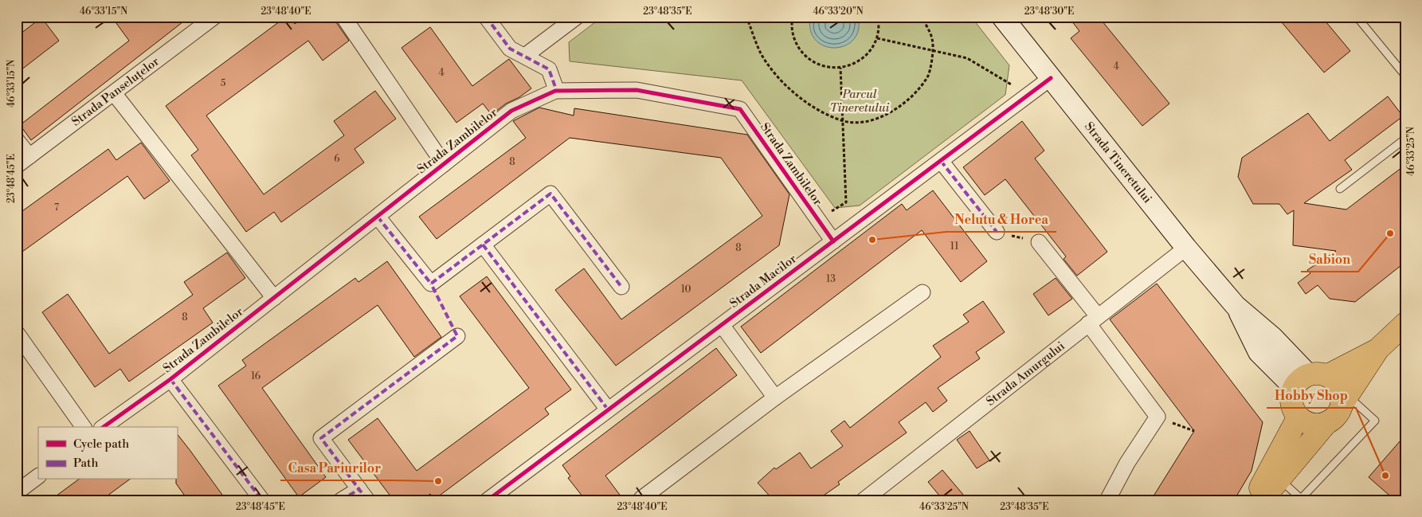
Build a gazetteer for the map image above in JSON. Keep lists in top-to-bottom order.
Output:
{
  "streets": {
    "street": [
      "Strada Panseluțelor",
      "Strada Zambilelor",
      "Strada Tineretului",
      "Strada Macilor",
      "Strada Amurgului"
    ]
  },
  "crossings": [
    ["Strada Zambilelor", "Strada Macilor"],
    ["Strada Tineretului", "Strada Macilor"],
    ["Strada Tineretului", "Strada Amurgului"]
  ],
  "parks": ["Parcul Tineretului"],
  "places": [
    "Sabion",
    "Nelutu & Horea",
    "Hobby Shop",
    "Casa Pariurilor"
  ],
  "house_numbers": [
    "4",
    "4",
    "5",
    "6",
    "8",
    "7",
    "11",
    "8",
    "13",
    "10",
    "8",
    "16"
  ],
  "legend": ["Cycle path", "Path"],
  "coordinates": [
    "46°33'15\"N",
    "23°48'40\"E",
    "23°48'35\"E",
    "46°33'20\"N",
    "23°48'30\"E",
    "46°33'25\"N",
    "23°48'45\"E"
  ]
}
